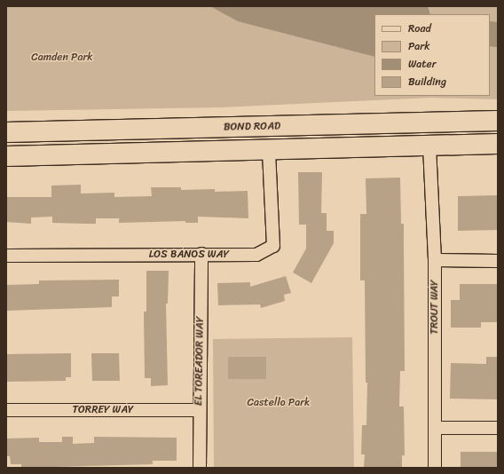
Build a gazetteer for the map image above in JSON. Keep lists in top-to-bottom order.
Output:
{
  "streets": {
    "main road": ["BOND ROAD"],
    "street": [
      "LOS BANOS WAY",
      "TROUT WAY",
      "EL TOREADOR WAY",
      "TORREY WAY"
    ]
  },
  "crossings": [
    ["LOS BANOS WAY", "EL TOREADOR WAY"],
    ["EL TOREADOR WAY", "TORREY WAY"]
  ],
  "parks": ["Camden Park", "Castello Park"],
  "legend": [
    "Road",
    "Park",
    "Water",
    "Building"
  ]
}
